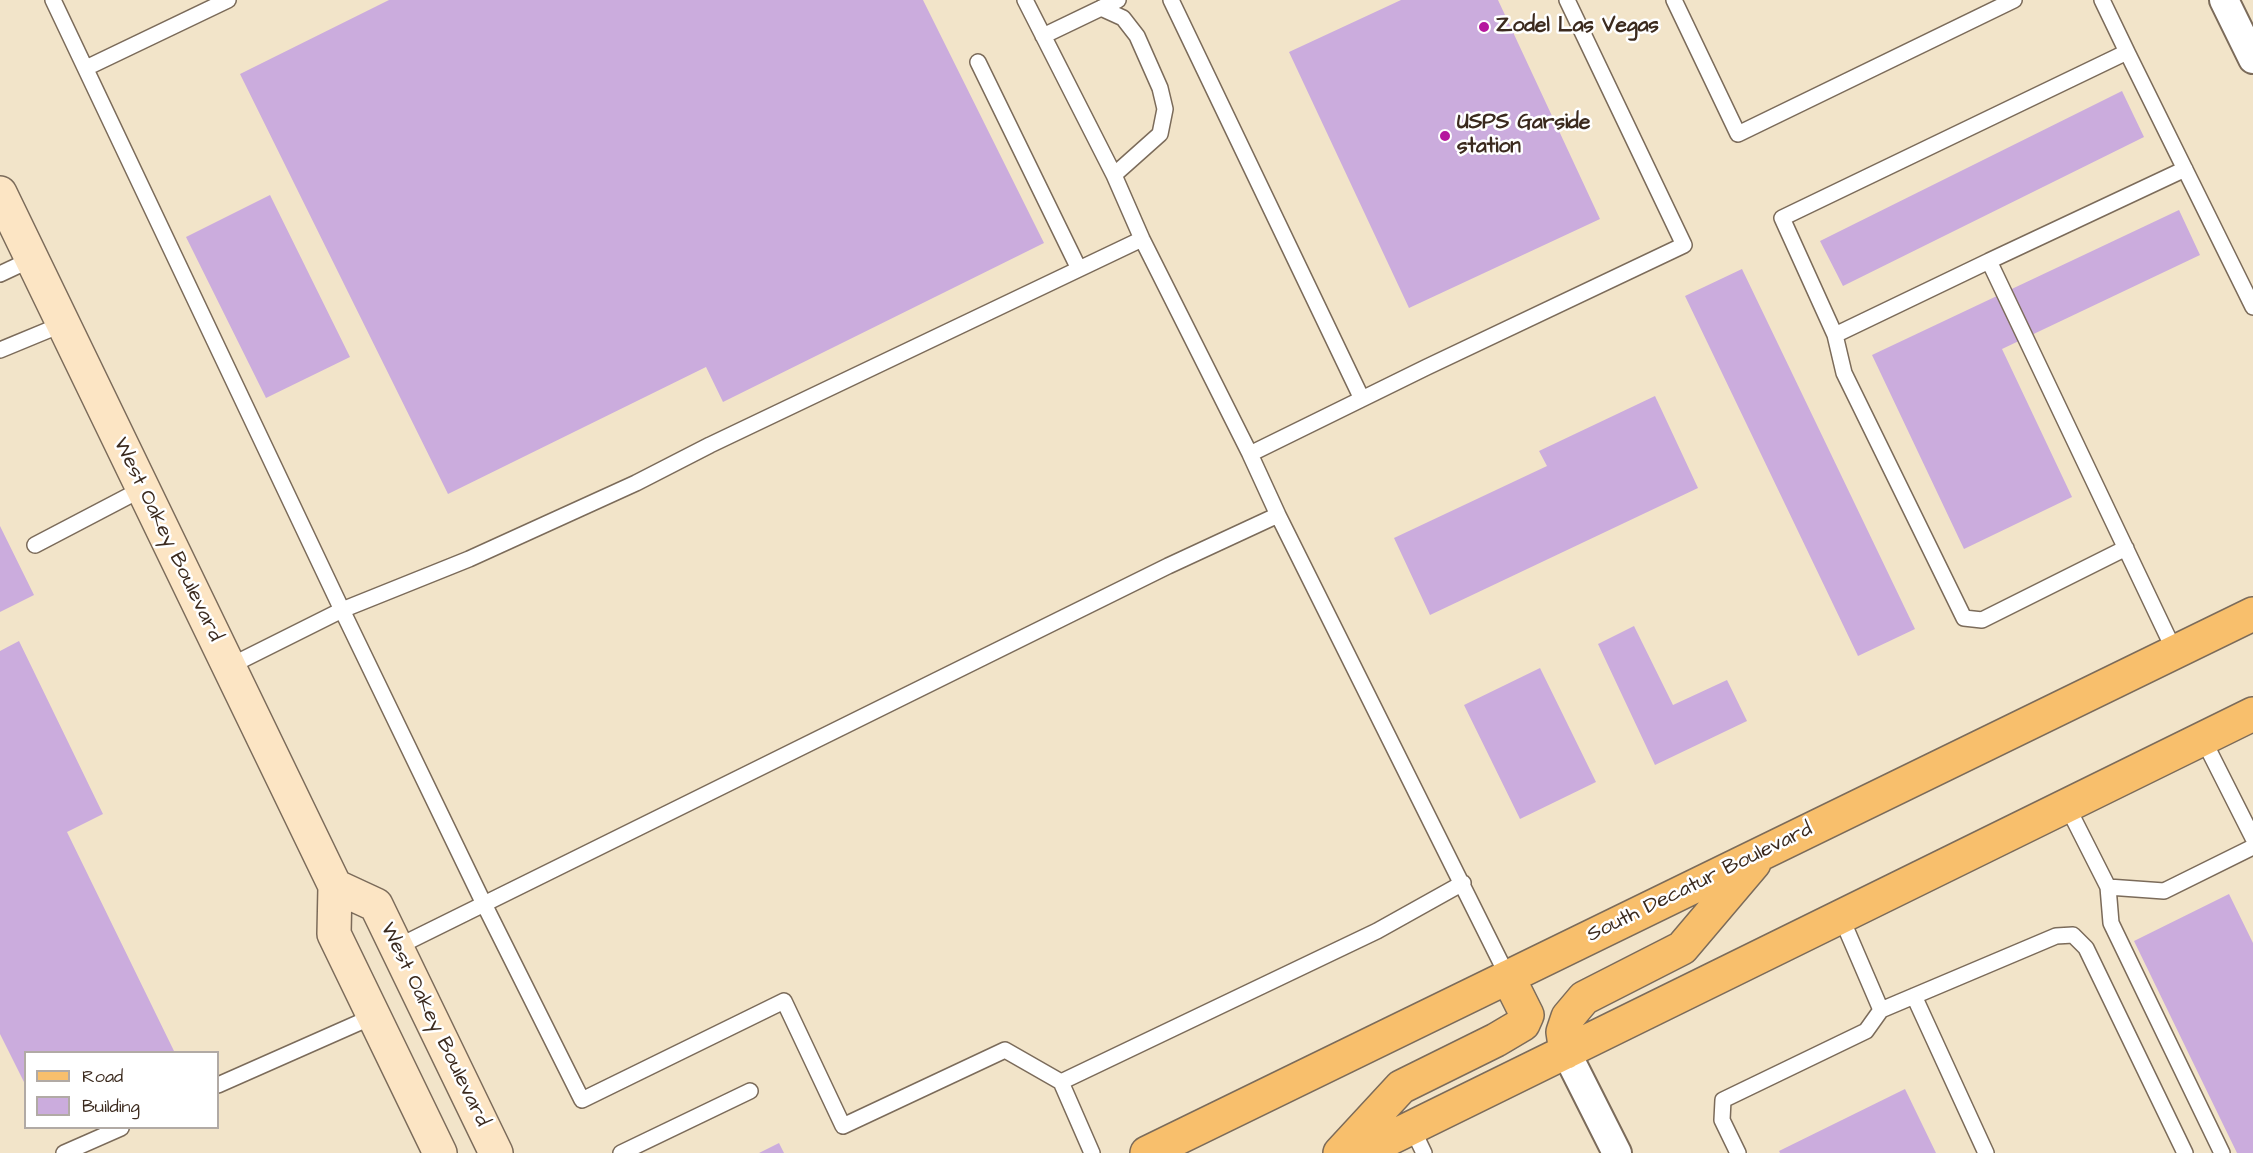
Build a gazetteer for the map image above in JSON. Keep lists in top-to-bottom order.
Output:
{
  "streets": {
    "main road": ["West Oakey Boulevard", "South Decatur Boulevard"]
  },
  "places": ["Zodel Las Vegas", "USPS Garside station"],
  "legend": ["Road", "Building"]
}
